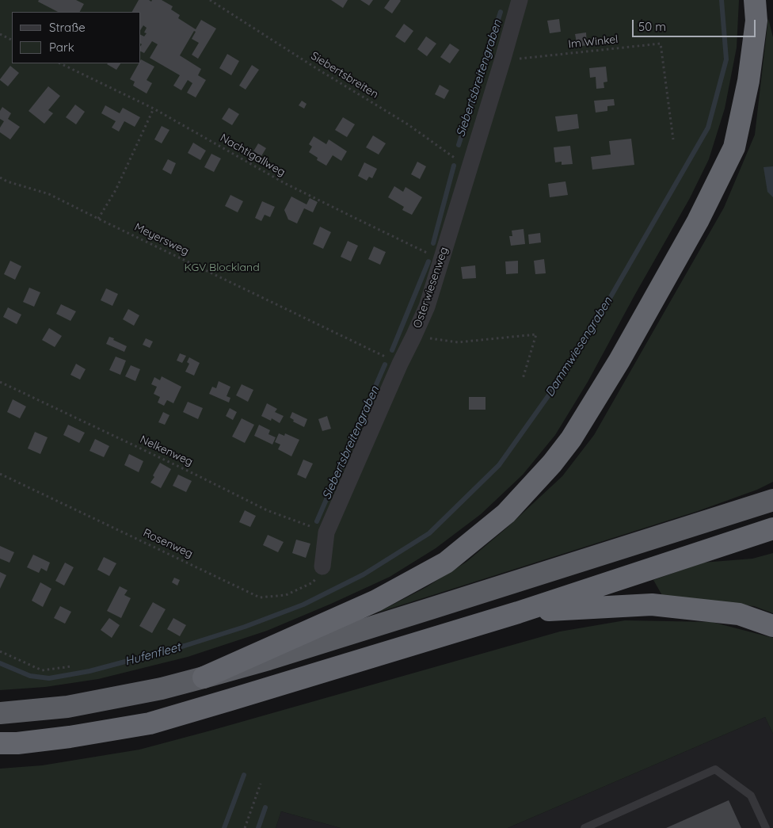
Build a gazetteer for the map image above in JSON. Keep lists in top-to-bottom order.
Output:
{
  "streets": {
    "street": ["Osterwiesenweg"],
    "path": [
      "Im Winkel",
      "Siebertsbreiten",
      "Nachtigallweg",
      "Meyersweg",
      "Nelkenweg",
      "Rosenweg"
    ]
  },
  "crossings": [
    ["Im Winkel", "Osterwiesenweg"],
    ["Siebertsbreiten", "Osterwiesenweg"],
    ["Nachtigallweg", "Osterwiesenweg"],
    ["Meyersweg", "Osterwiesenweg"],
    ["Osterwiesenweg", "Nelkenweg"],
    ["Osterwiesenweg", "Rosenweg"]
  ],
  "water": ["Siebertsbreitengraben", "Dammwiesengraben", "Hufenfleet"],
  "parks": ["KGV Blockland"],
  "legend": ["Straße", "Park"],
  "scale_bar": "50 m"
}
